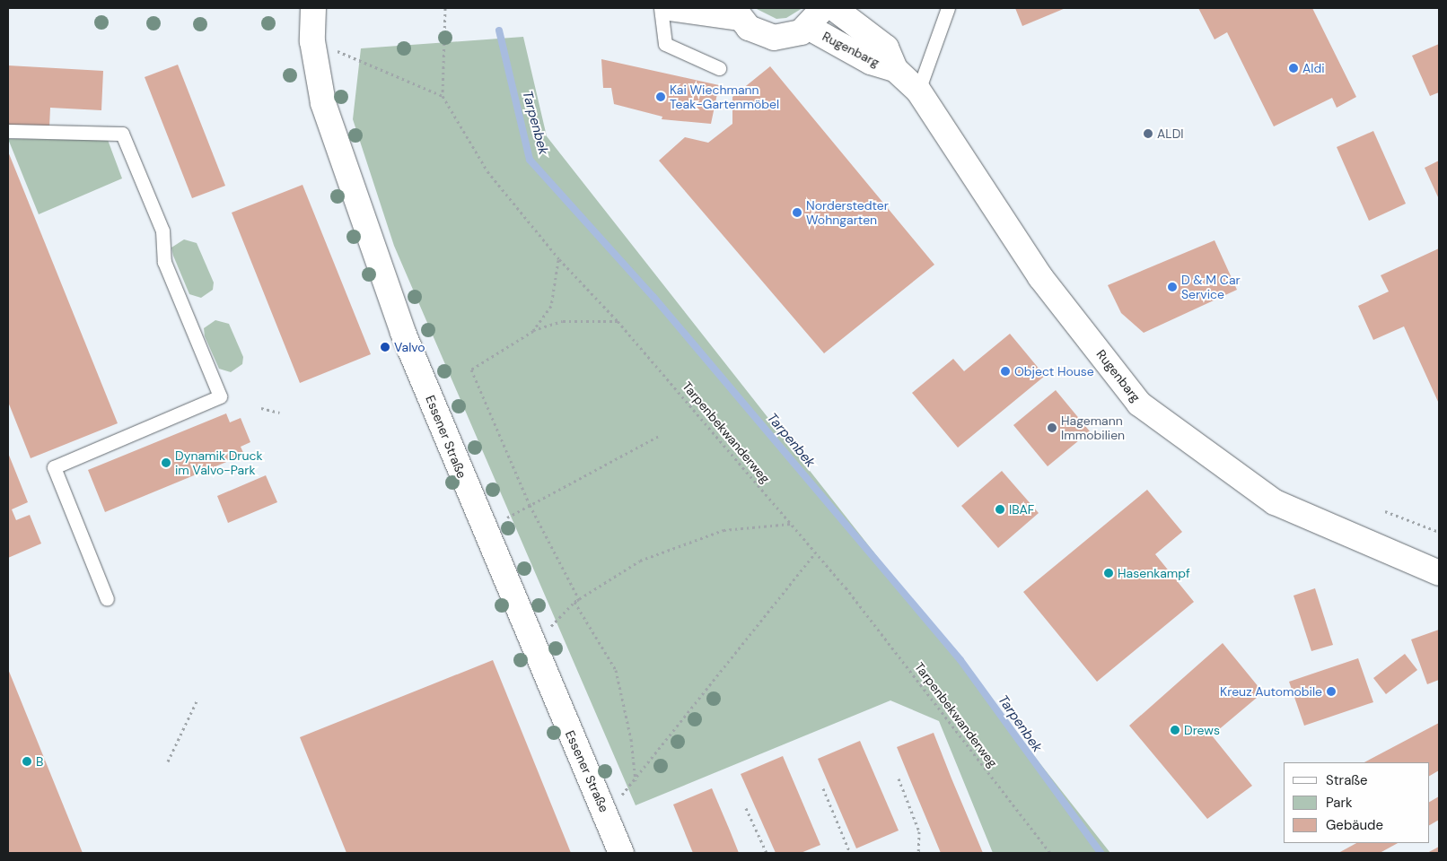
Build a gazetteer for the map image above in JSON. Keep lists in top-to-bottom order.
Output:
{
  "streets": {
    "street": ["Rugenbarg", "Essener Straße"],
    "path": ["Tarpenbekwanderweg"]
  },
  "water": ["Tarpenbek"],
  "places": [
    "Aldi",
    "Kai Wiechmann Teak-Gartenmöbel",
    "ALDI",
    "Norderstedter Wohngarten",
    "D & M Car Service",
    "Valvo",
    "Object House",
    "Hagemann Immobilien",
    "Dynamik Druck im Valvo-Park",
    "IBAF",
    "Hasenkampf",
    "Kreuz Automobile",
    "Drews",
    "B"
  ],
  "legend": ["Straße", "Park", "Gebäude"]
}
